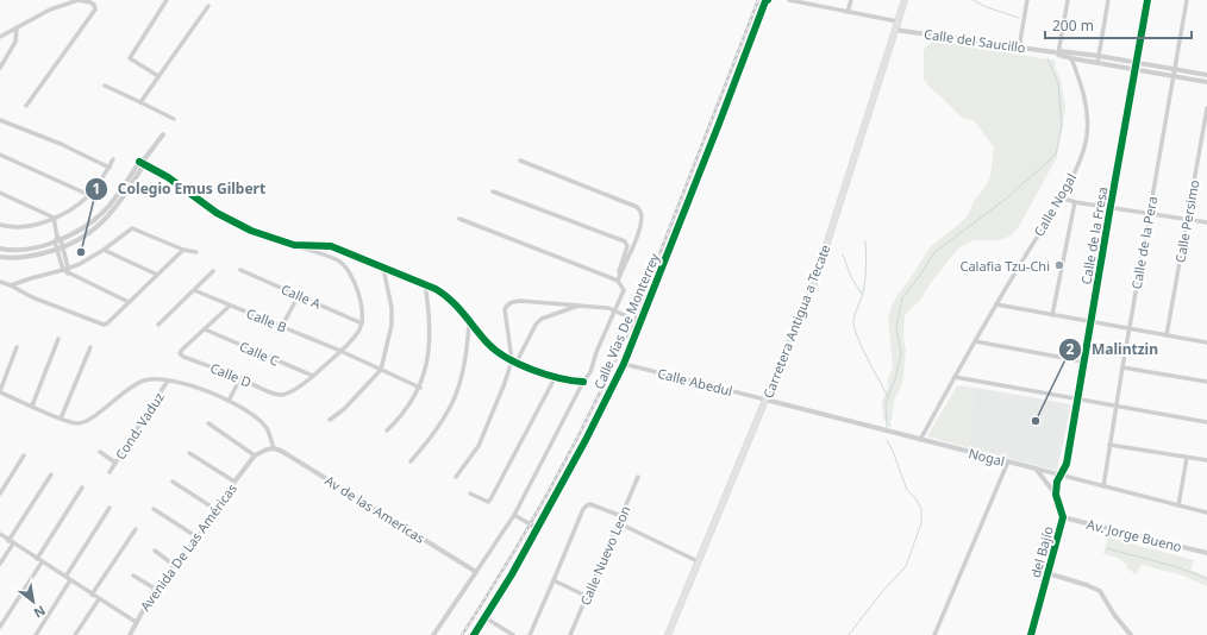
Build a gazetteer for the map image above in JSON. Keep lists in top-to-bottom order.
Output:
{
  "streets": {
    "main road": ["Carretera Antigua a Tecate"],
    "street": [
      "Calle del Saucillo",
      "Calle Nogal",
      "Calle Persimo",
      "Calle de la Fresa",
      "Calle de la Pera",
      "Calle A",
      "Calle B",
      "Calle Vías De Monterrey",
      "Calle C",
      "Calle D",
      "Calle Abedul",
      "Cond. Vaduz",
      "Nogal",
      "Av de las Americas",
      "Av. Jorge Bueno",
      "Avenida De Las Américas",
      "del Bajío",
      "Calle Nuevo Leon"
    ]
  },
  "crossings": [
    ["Calle del Saucillo", "Calle Nogal"],
    ["Calle del Saucillo", "Calle de la Fresa"],
    ["Calle del Saucillo", "Calle de la Pera"],
    ["Calle del Saucillo", "Carretera Antigua a Tecate"],
    ["Calle Nogal", "Nogal"],
    ["Calle de la Fresa", "Nogal"],
    ["Calle de la Fresa", "del Bajío"],
    ["Calle de la Pera", "Nogal"],
    ["Calle Vías De Monterrey", "Calle Abedul"],
    ["Carretera Antigua a Tecate", "Calle Abedul"],
    ["Carretera Antigua a Tecate", "Nogal"],
    ["Calle C", "Calle D"],
    ["Calle Abedul", "Nogal"],
    ["Nogal", "del Bajío"],
    ["Av. Jorge Bueno", "del Bajío"]
  ],
  "places": ["Colegio Emus Gilbert", "Calafia Tzu-Chi", "Malintzin"],
  "scale_bar": "200 m",
  "north": "bottom right"
}
